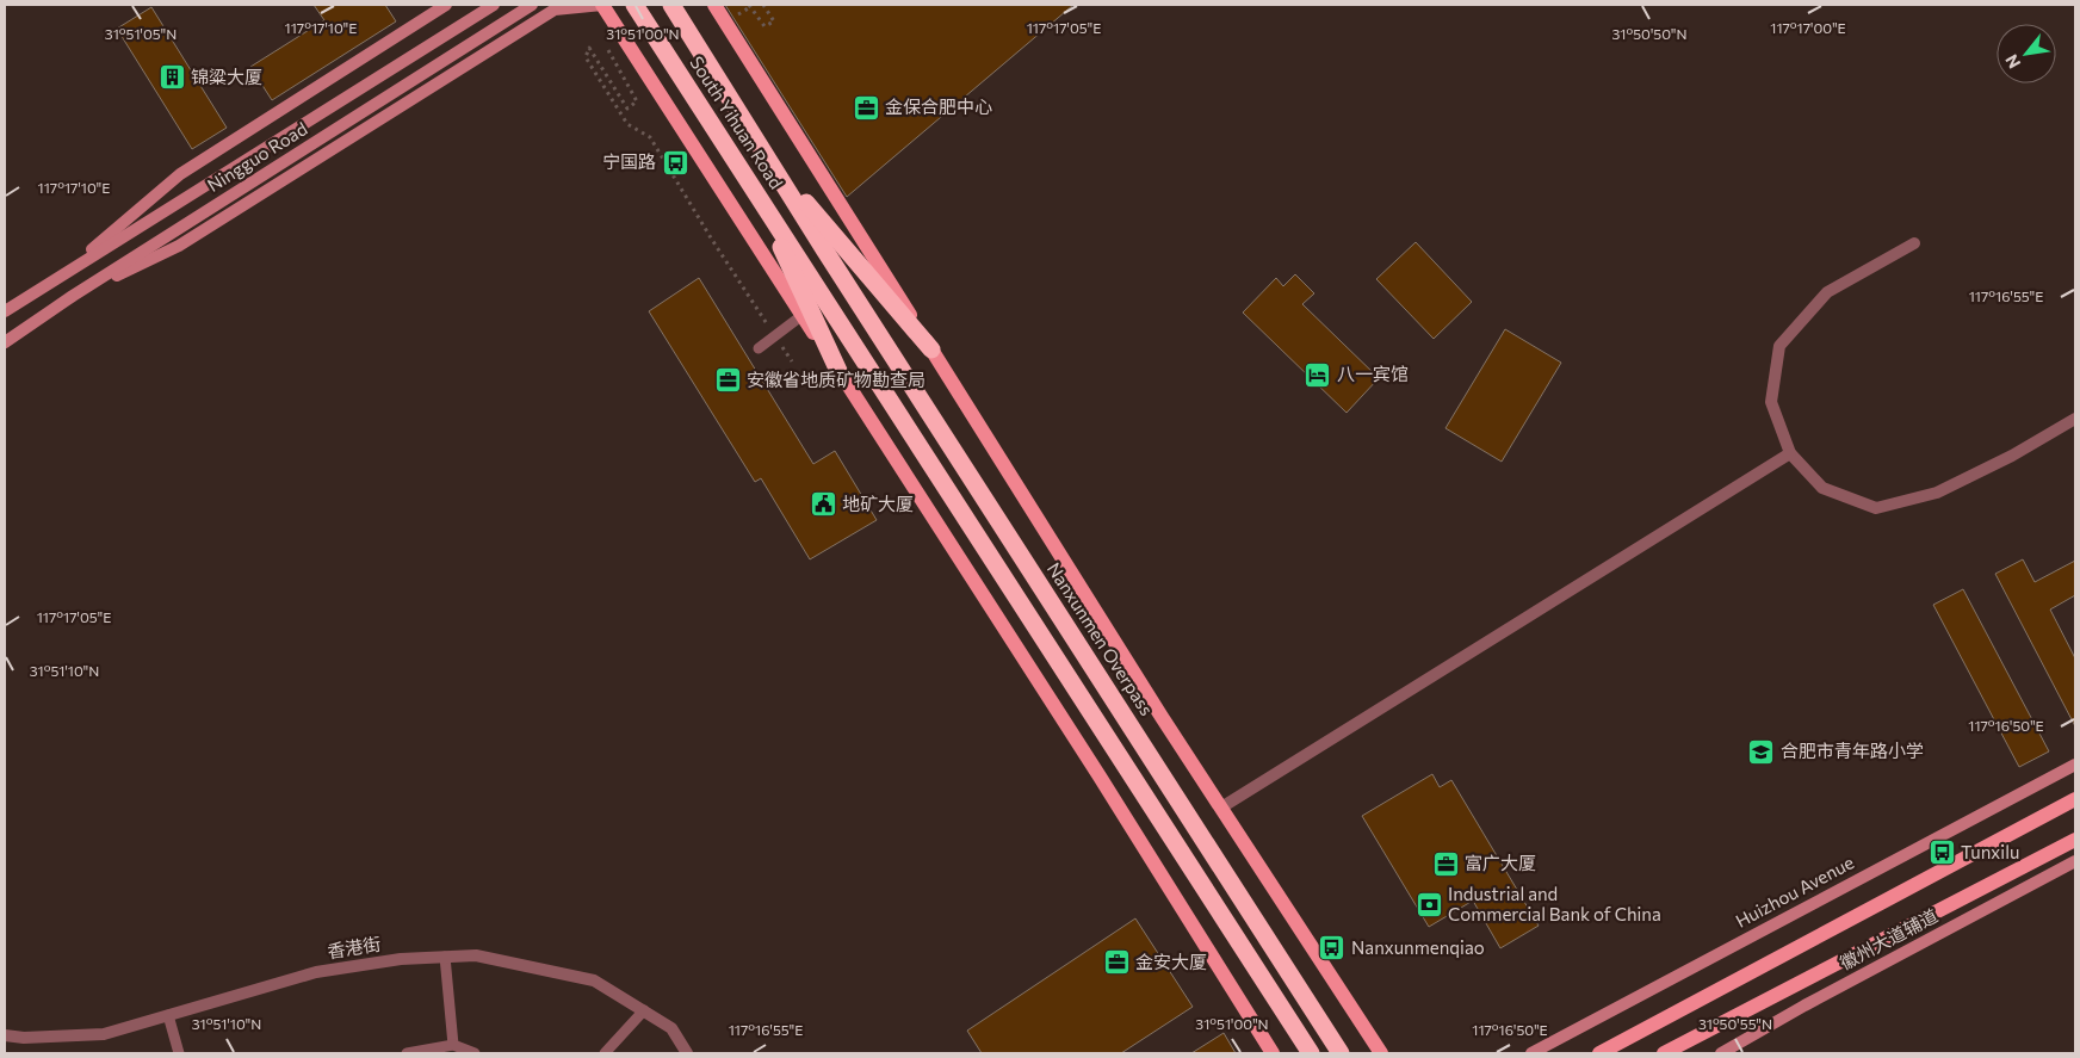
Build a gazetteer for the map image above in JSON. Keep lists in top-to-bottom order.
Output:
{
  "streets": {
    "highway": ["South Yihuan Road", "Nanxunmen Overpass"],
    "main road": ["Ningguo Road", "Huizhou Avenue", "徽州大道辅道"],
    "street": ["香港街"]
  },
  "crossings": [
    ["South Yihuan Road", "Nanxunmen Overpass"]
  ],
  "places": {
    "building": ["锦粱大厦"],
    "office": [
      "金保合肥中心",
      "安徽省地质矿物勘查局",
      "富广大厦",
      "金安大厦"
    ],
    "bus stop": ["宁国路", "Tunxilu", "Nanxunmenqiao"],
    "hotel": ["八一宾馆"],
    "public building": ["地矿大厦"],
    "school or university": ["合肥市青年路小学"],
    "bank": ["Industrial and Commercial Bank of China"]
  },
  "north": "bottom left",
  "coordinates": [
    "117°17'00\"E",
    "117°17'10\"E",
    "117°17'05\"E",
    "31°51'05\"N",
    "31°51'00\"N",
    "31°50'50\"N",
    "117°16'55\"E",
    "31°51'10\"N",
    "117°16'50\"E",
    "31°50'55\"N"
  ]
}
